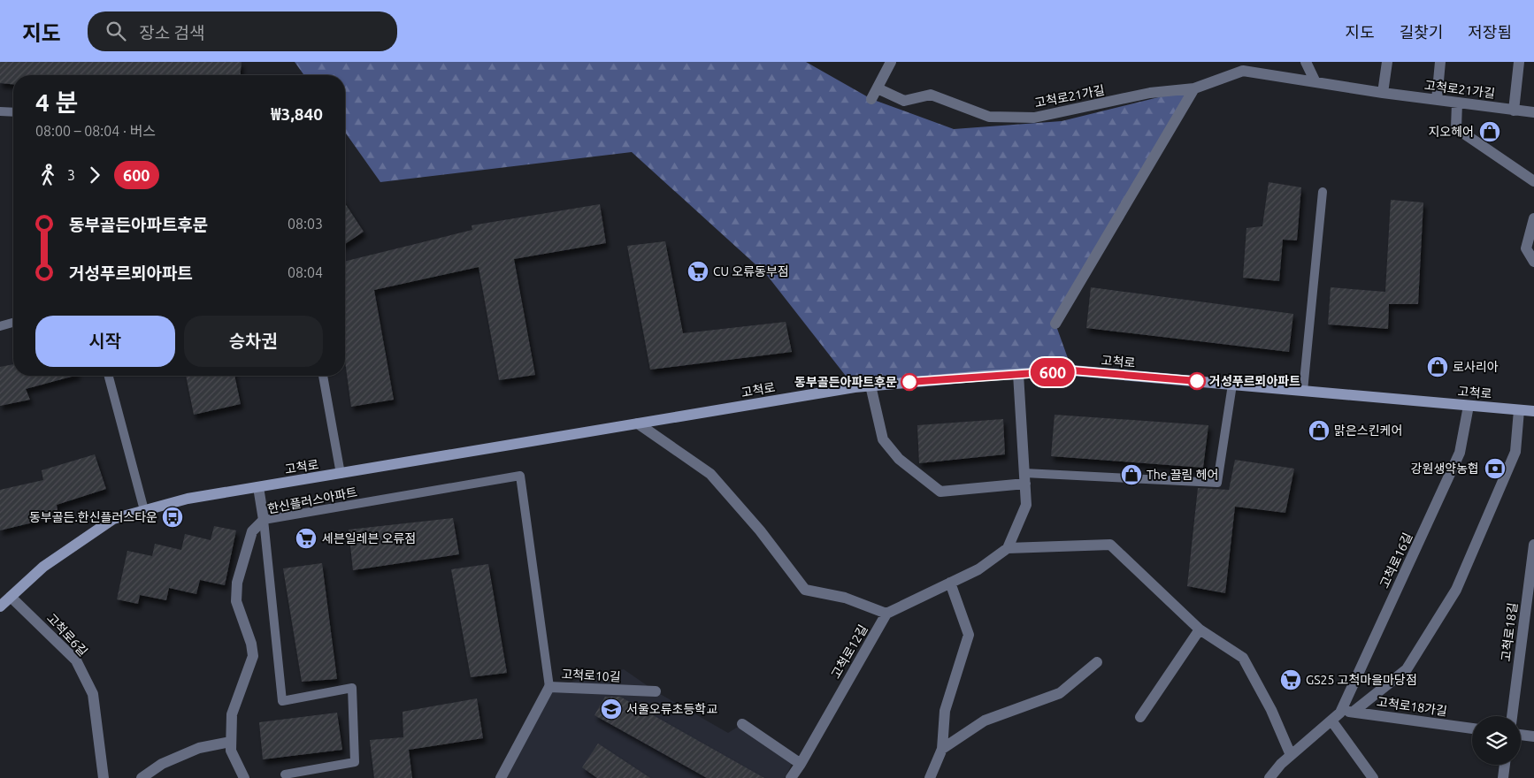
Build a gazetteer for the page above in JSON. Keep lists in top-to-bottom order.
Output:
{
  "streets": {
    "main road": ["고척로"],
    "street": [
      "고척로21가길",
      "고척로16길",
      "고척로18길",
      "고척로6길",
      "고척로12길",
      "고척로10길",
      "고척로18가길"
    ],
    "lane": ["한신플러스아파트"]
  },
  "crossings": [
    ["고척로", "고척로16길"],
    ["고척로", "고척로6길"],
    ["한신플러스아파트", "고척로10길"],
    ["고척로16길", "고척로18가길"]
  ],
  "places": {
    "shop": [
      "지오헤어",
      "로사리아",
      "맑은스킨케어",
      "The 끌림 헤어"
    ],
    "supermarket": ["CU 오류동부점", "세븐일레븐 오류점", "GS25 고척마을마당점"],
    "other": ["거성푸르뫼아파트", "동부골든아파트후문"],
    "bank": ["강원생약농협"],
    "bus stop": ["동부골든.한신플러스타운"],
    "school or university": ["서울오류초등학교"]
  },
  "lines": ["bus line 600"],
  "page": {
    "header": "지도",
    "search": "장소 검색",
    "nav": ["지도", "길찾기", "저장됨"],
    "on_map": "600",
    "heading": ["4 분", "08:00 – 08:04 · 버스", "₩3,840"],
    "legs": ["3", "600"],
    "list": [
      {
        "name": "동부골든아파트후문",
        "value": "08:03"
      },
      {
        "name": "거성푸르뫼아파트",
        "value": "08:04"
      }
    ],
    "buttons": ["시작", "승차권"]
  }
}
